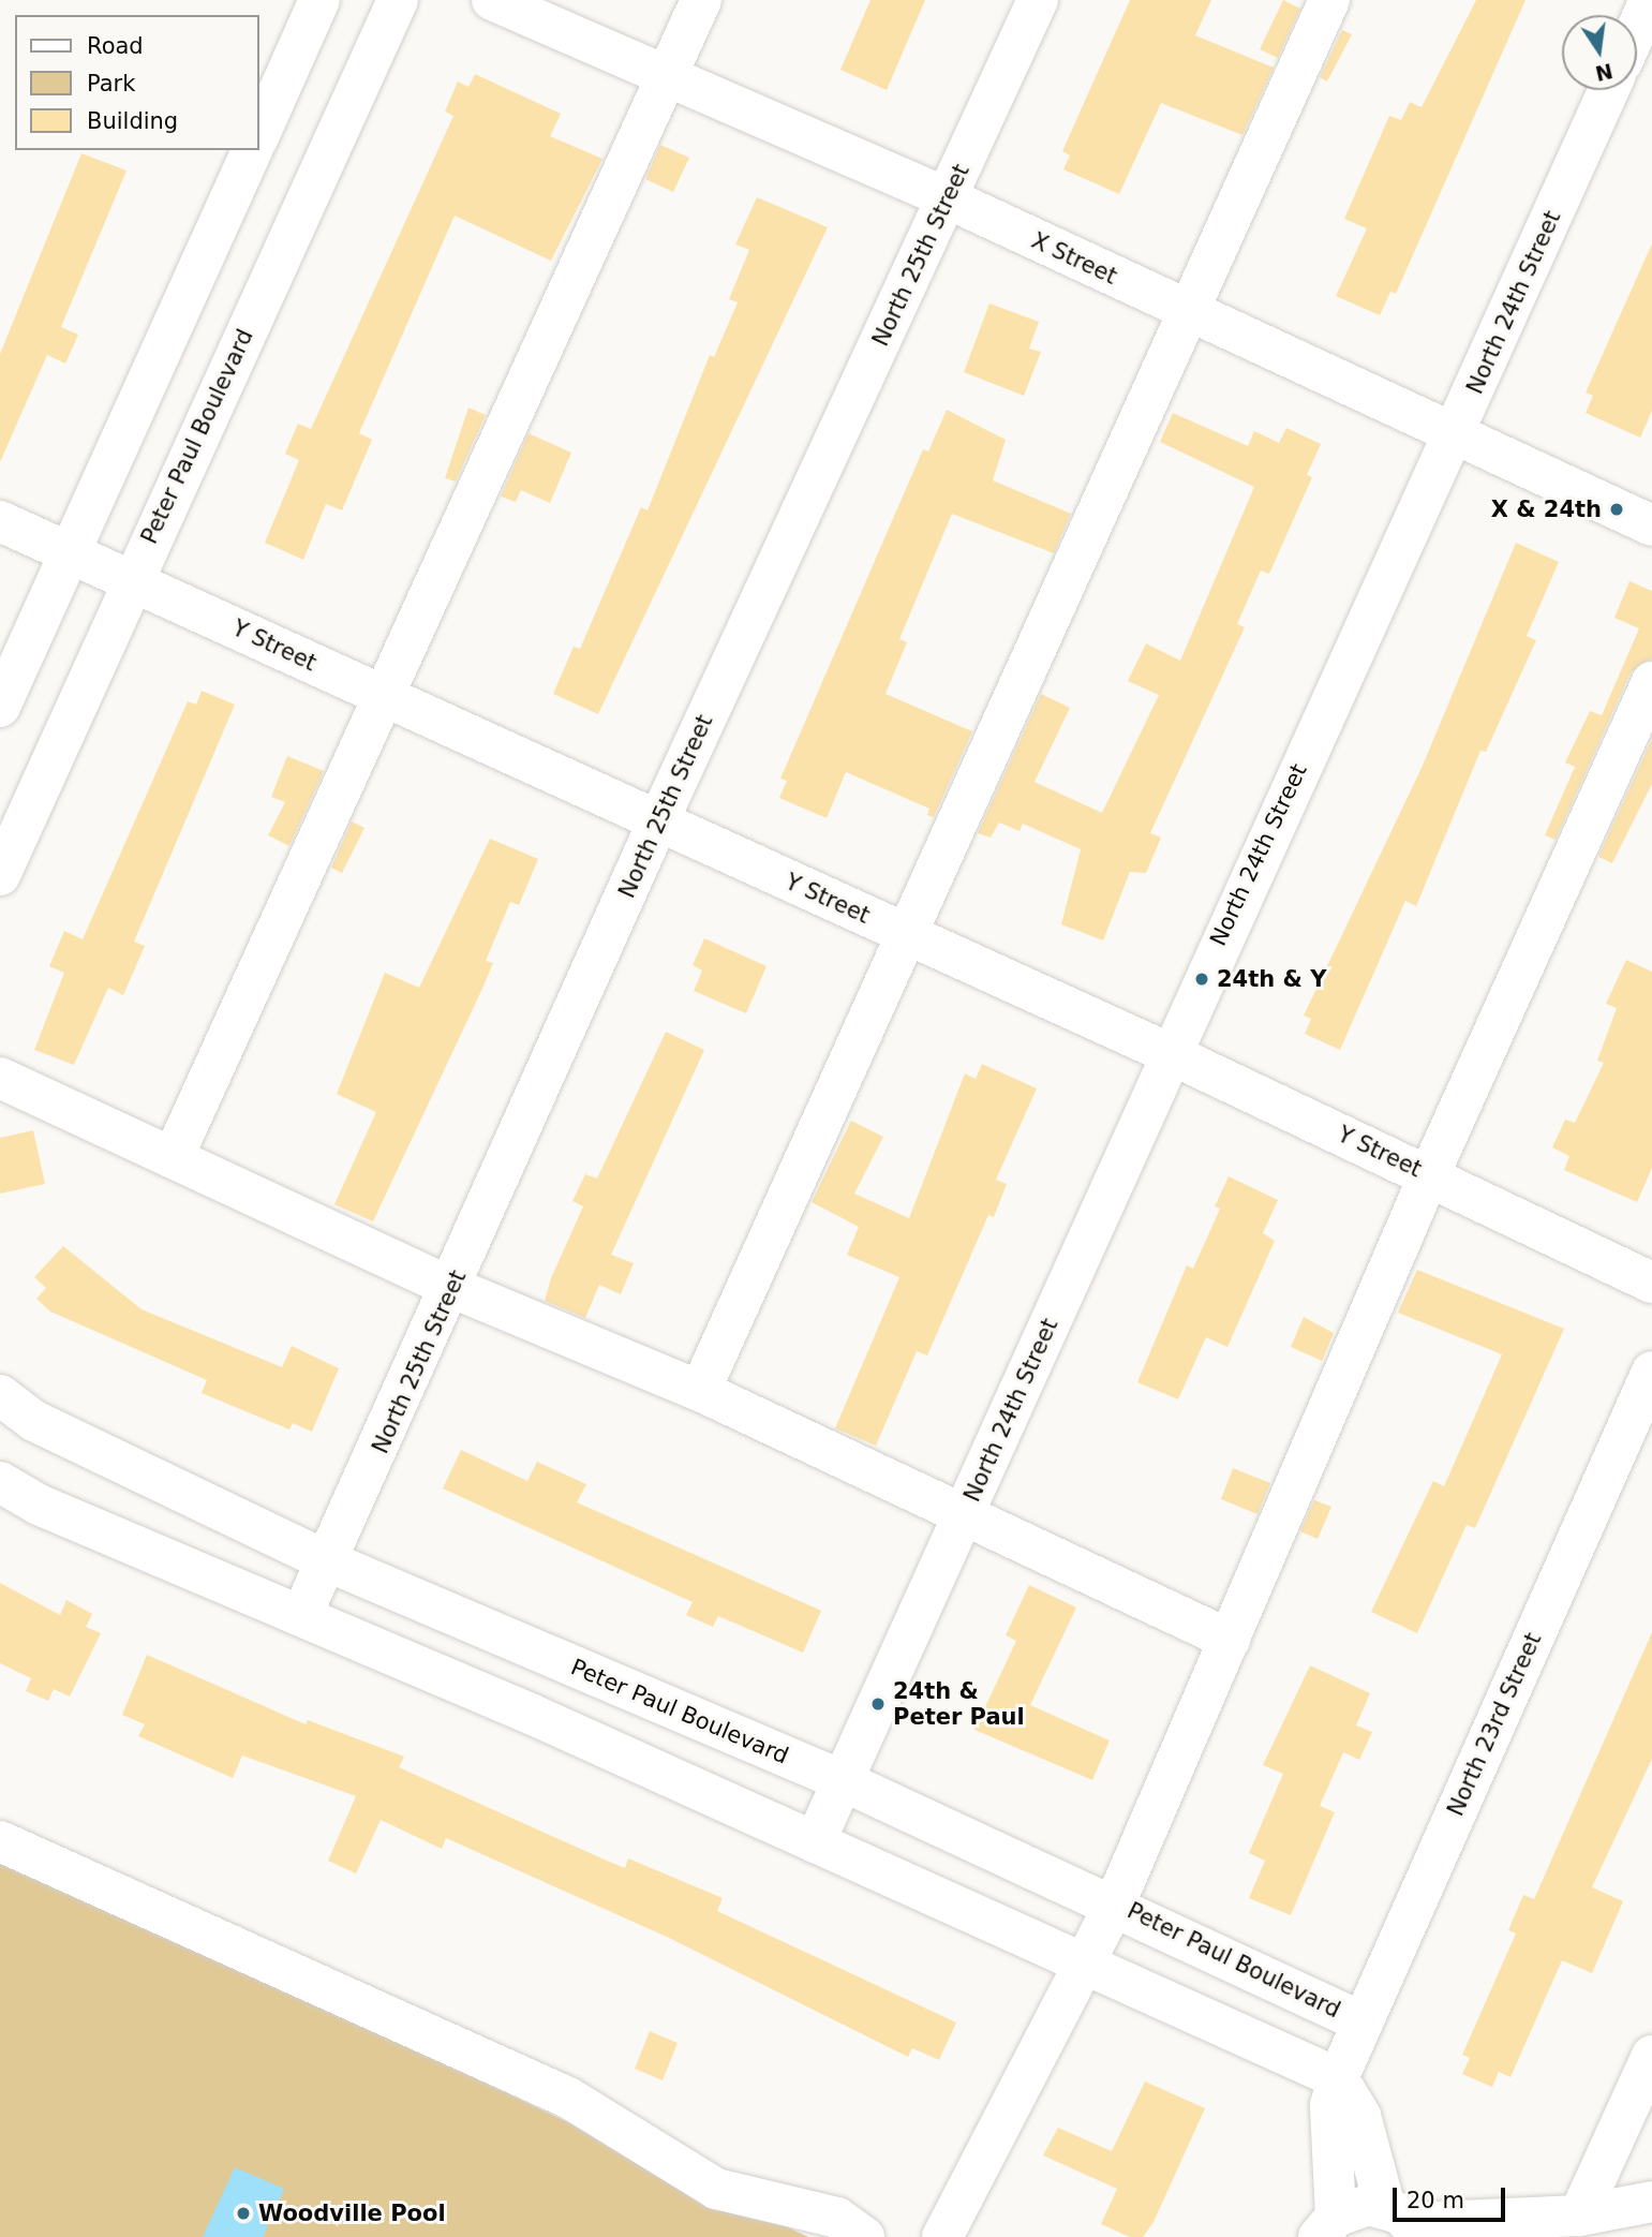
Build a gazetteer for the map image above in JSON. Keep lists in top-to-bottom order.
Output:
{
  "streets": {
    "street": [
      "North 25th Street",
      "X Street",
      "North 24th Street",
      "Peter Paul Boulevard",
      "Y Street",
      "North 23rd Street"
    ]
  },
  "crossings": [
    ["North 25th Street", "X Street"],
    ["North 25th Street", "Peter Paul Boulevard"],
    ["North 25th Street", "Y Street"],
    ["X Street", "North 24th Street"],
    ["North 24th Street", "Peter Paul Boulevard"],
    ["North 24th Street", "Y Street"],
    ["Peter Paul Boulevard", "Y Street"],
    ["Peter Paul Boulevard", "North 23rd Street"]
  ],
  "places": [
    "X & 24th",
    "24th & Y",
    "24th & Peter Paul",
    "Woodville Pool"
  ],
  "legend": ["Road", "Park", "Building"],
  "scale_bar": "20 m",
  "north": "bottom"
}
